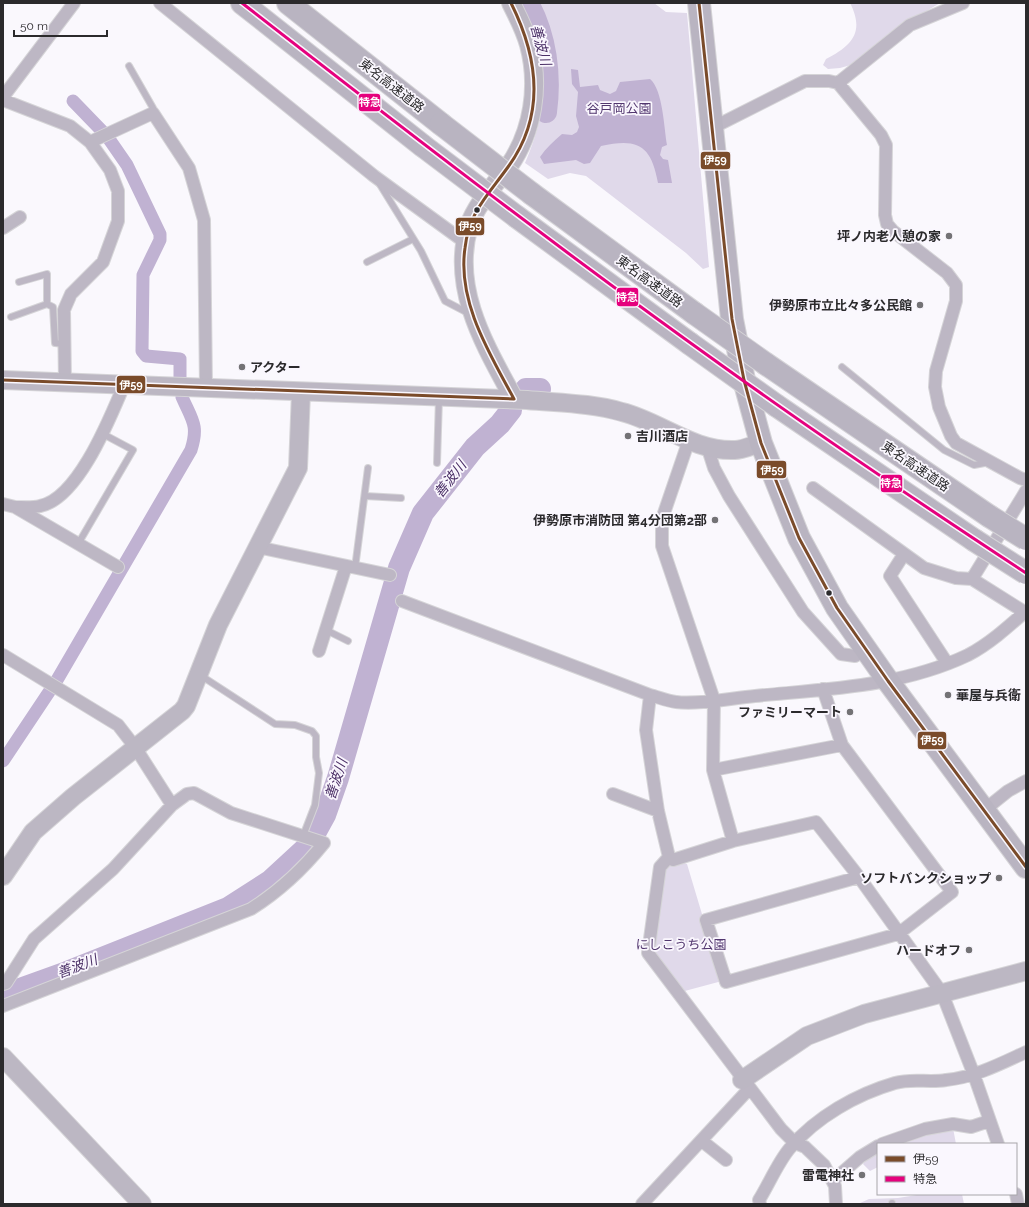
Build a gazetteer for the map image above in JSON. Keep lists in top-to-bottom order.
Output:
{
  "streets": {
    "highway": ["東名高速道路"]
  },
  "water": ["善波川"],
  "parks": ["谷戸岡公園", "にしこうち公園"],
  "places": [
    "坪ノ内老人憩の家",
    "伊勢原市立比々多公民館",
    "アクター",
    "吉川酒店",
    "伊勢原市消防団 第4分団第2部",
    "華屋与兵衛",
    "ファミリーマート",
    "ソフトバンクショップ",
    "ハードオフ",
    "雷電神社"
  ],
  "lines": ["transit line 伊59", "transit line 特急"],
  "legend": ["伊59", "特急"],
  "scale_bar": "50 m"
}
